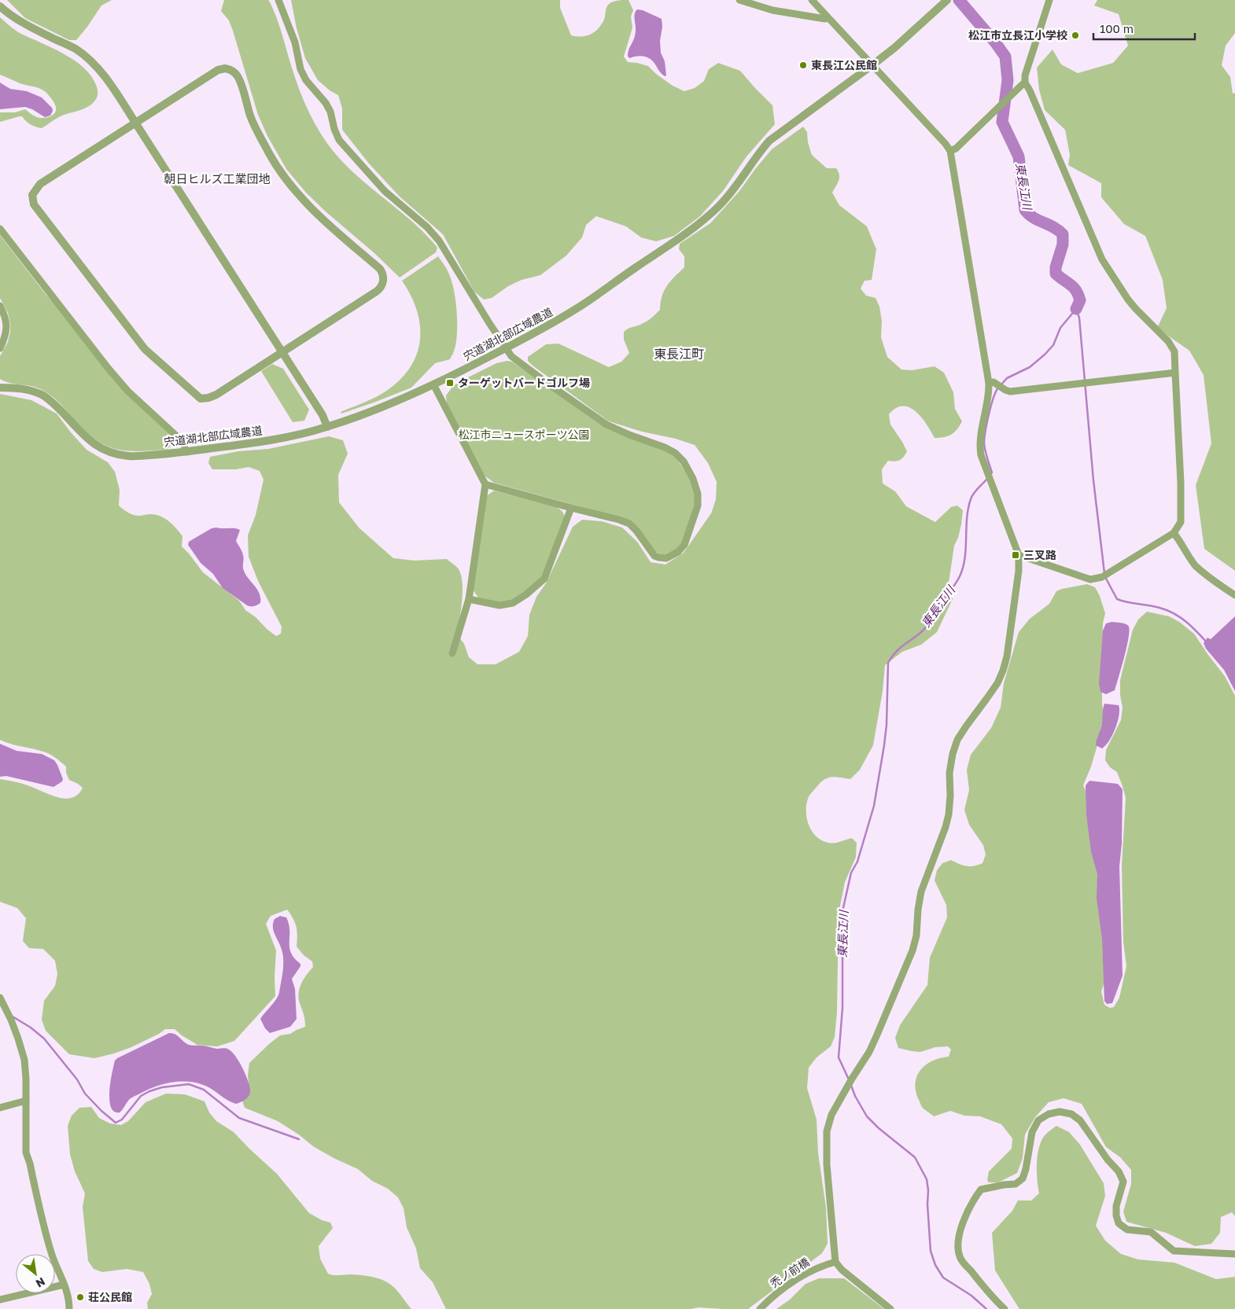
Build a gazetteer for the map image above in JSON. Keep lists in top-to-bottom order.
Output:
{
  "streets": {
    "street": ["宍道湖北部広域農道", "禿ノ前橋"]
  },
  "districts": ["朝日ヒルズ工業団地", "東長江町"],
  "water": ["東長江川"],
  "parks": ["松江市ニュースポーツ公園"],
  "places": {
    "other": ["松江市立長江小学校", "東長江公民館", "荘公民館"],
    "transit": ["ターゲットバードゴルフ場", "三叉路"]
  },
  "scale_bar": "100 m",
  "north": "bottom right"
}
